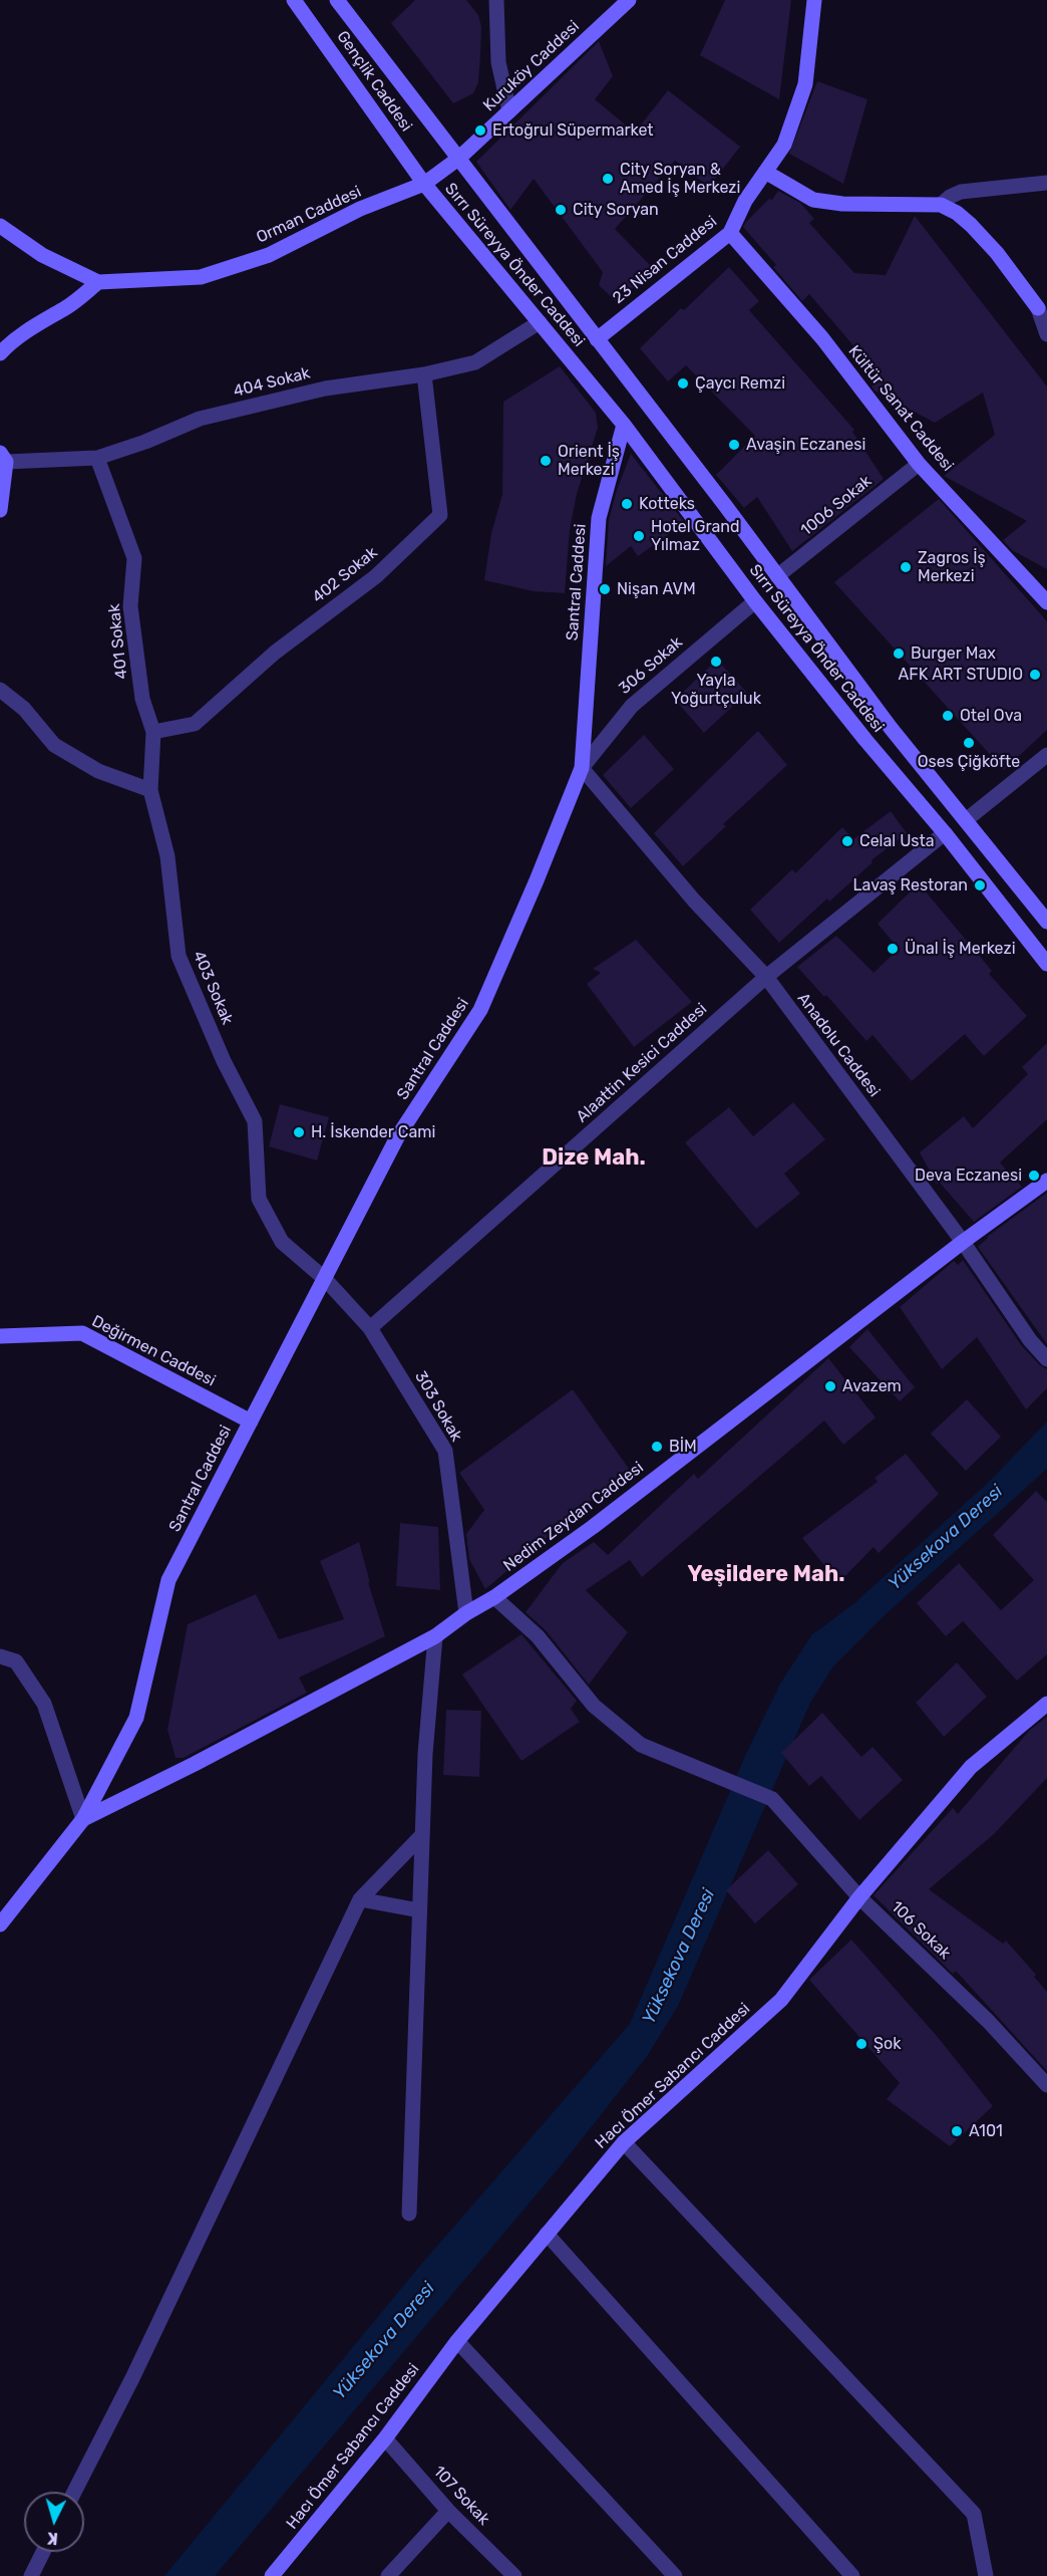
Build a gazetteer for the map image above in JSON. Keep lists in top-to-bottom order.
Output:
{
  "streets": {
    "street": [
      "Kuruköy Caddesi",
      "Gençlik Caddesi",
      "Orman Caddesi",
      "23 Nisan Caddesi",
      "Sırrı Süreyya Önder Caddesi",
      "404 Sokak",
      "Kültür Sanat Caddesi",
      "1006 Sokak",
      "402 Sokak",
      "Santral Caddesi",
      "401 Sokak",
      "306 Sokak",
      "403 Sokak",
      "Anadolu Caddesi",
      "Alaattin Kesici Caddesi",
      "Değirmen Caddesi",
      "303 Sokak",
      "Nedim Zeydan Caddesi",
      "106 Sokak",
      "Hacı Ömer Sabancı Caddesi",
      "107 Sokak"
    ]
  },
  "crossings": [
    ["Kuruköy Caddesi", "Gençlik Caddesi"],
    ["Kuruköy Caddesi", "Orman Caddesi"],
    ["Kuruköy Caddesi", "Sırrı Süreyya Önder Caddesi"],
    ["Gençlik Caddesi", "Orman Caddesi"],
    ["Gençlik Caddesi", "Sırrı Süreyya Önder Caddesi"],
    ["Orman Caddesi", "Sırrı Süreyya Önder Caddesi"],
    ["23 Nisan Caddesi", "Sırrı Süreyya Önder Caddesi"],
    ["23 Nisan Caddesi", "Kültür Sanat Caddesi"],
    ["Sırrı Süreyya Önder Caddesi", "404 Sokak"],
    ["Sırrı Süreyya Önder Caddesi", "1006 Sokak"],
    ["Sırrı Süreyya Önder Caddesi", "Santral Caddesi"],
    ["Sırrı Süreyya Önder Caddesi", "306 Sokak"],
    ["Sırrı Süreyya Önder Caddesi", "Alaattin Kesici Caddesi"],
    ["404 Sokak", "402 Sokak"],
    ["404 Sokak", "401 Sokak"],
    ["Kültür Sanat Caddesi", "1006 Sokak"],
    ["402 Sokak", "401 Sokak"],
    ["Santral Caddesi", "306 Sokak"],
    ["Santral Caddesi", "403 Sokak"],
    ["Santral Caddesi", "Anadolu Caddesi"],
    ["Santral Caddesi", "Değirmen Caddesi"],
    ["Santral Caddesi", "303 Sokak"],
    ["Santral Caddesi", "Nedim Zeydan Caddesi"],
    ["401 Sokak", "403 Sokak"],
    ["306 Sokak", "Anadolu Caddesi"],
    ["403 Sokak", "303 Sokak"],
    ["Anadolu Caddesi", "Alaattin Kesici Caddesi"],
    ["Anadolu Caddesi", "Nedim Zeydan Caddesi"],
    ["Alaattin Kesici Caddesi", "303 Sokak"],
    ["303 Sokak", "Nedim Zeydan Caddesi"],
    ["Nedim Zeydan Caddesi", "106 Sokak"],
    ["106 Sokak", "Hacı Ömer Sabancı Caddesi"],
    ["Hacı Ömer Sabancı Caddesi", "107 Sokak"]
  ],
  "districts": ["Dize Mah.", "Yeşildere Mah."],
  "water": ["Yüksekova Deresi"],
  "places": [
    "Ertoğrul Süpermarket",
    "City Soryan & Amed İş Merkezi",
    "City Soryan",
    "Çaycı Remzi",
    "Avaşin Eczanesi",
    "Orient İş Merkezi",
    "Kotteks",
    "Hotel Grand Yılmaz",
    "Zagros İş Merkezi",
    "Nişan AVM",
    "Burger Max",
    "Yayla Yoğurtçuluk",
    "AFK ART STUDIO",
    "Otel Ova",
    "Oses Çiğköfte",
    "Celal Usta",
    "Lavaş Restoran",
    "Ünal İş Merkezi",
    "H. İskender Cami",
    "Deva Eczanesi",
    "Avazem",
    "BİM",
    "Şok",
    "A101"
  ],
  "north": "bottom"
}
